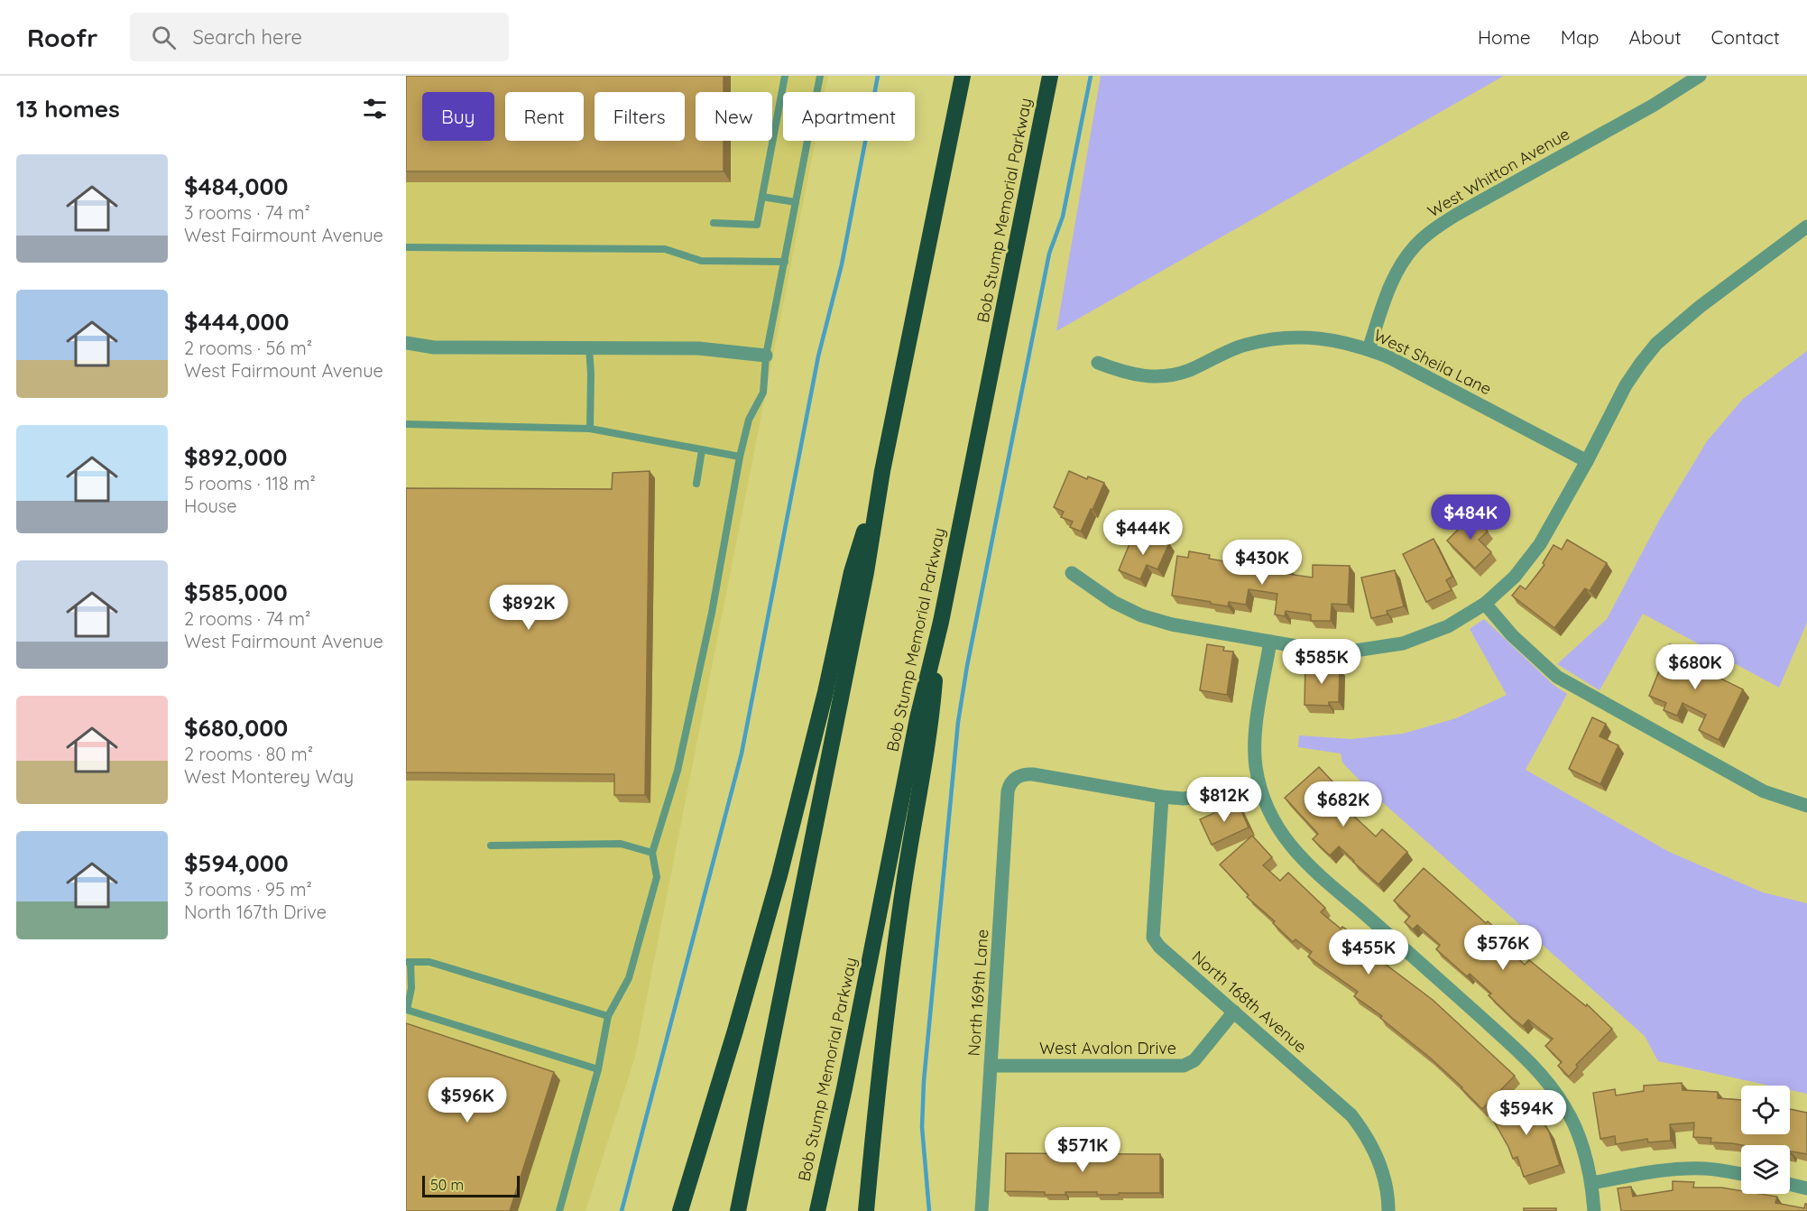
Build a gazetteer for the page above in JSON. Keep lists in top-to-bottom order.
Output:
{
  "streets": {
    "highway": ["Bob Stump Memorial Parkway"],
    "street": [
      "West Whitton Avenue",
      "West Sheila Lane",
      "North 169th Lane",
      "North 168th Avenue",
      "West Avalon Drive"
    ]
  },
  "crossings": [
    ["West Whitton Avenue", "West Sheila Lane"],
    ["North 169th Lane", "North 168th Avenue"],
    ["North 169th Lane", "West Avalon Drive"],
    ["North 168th Avenue", "West Avalon Drive"]
  ],
  "scale_bar": "50 m",
  "page": {
    "header": "Roofr",
    "search": "Search here",
    "nav": [
      "Home",
      "Map",
      "About",
      "Contact"
    ],
    "heading": "13 homes",
    "chip": [
      "Buy",
      "Rent",
      "Filters",
      "New",
      "Apartment"
    ],
    "list": [
      {
        "name": "$484,000",
        "note": "3 rooms · 74 m² · West Fairmount Avenue"
      },
      {
        "name": "$444,000",
        "note": "2 rooms · 56 m² · West Fairmount Avenue"
      },
      {
        "name": "$892,000",
        "note": "5 rooms · 118 m² · House"
      },
      {
        "name": "$585,000",
        "note": "2 rooms · 74 m² · West Fairmount Avenue"
      },
      {
        "name": "$680,000",
        "note": "2 rooms · 80 m² · West Monterey Way"
      },
      {
        "name": "$594,000",
        "note": "3 rooms · 95 m² · North 167th Drive"
      }
    ],
    "price": [
      "$484K",
      "$444K",
      "$430K",
      "$892K",
      "$585K",
      "$680K",
      "$812K",
      "$682K",
      "$576K",
      "$455K",
      "$596K",
      "$594K",
      "$571K"
    ],
    "scale": "50 m"
  }
}
